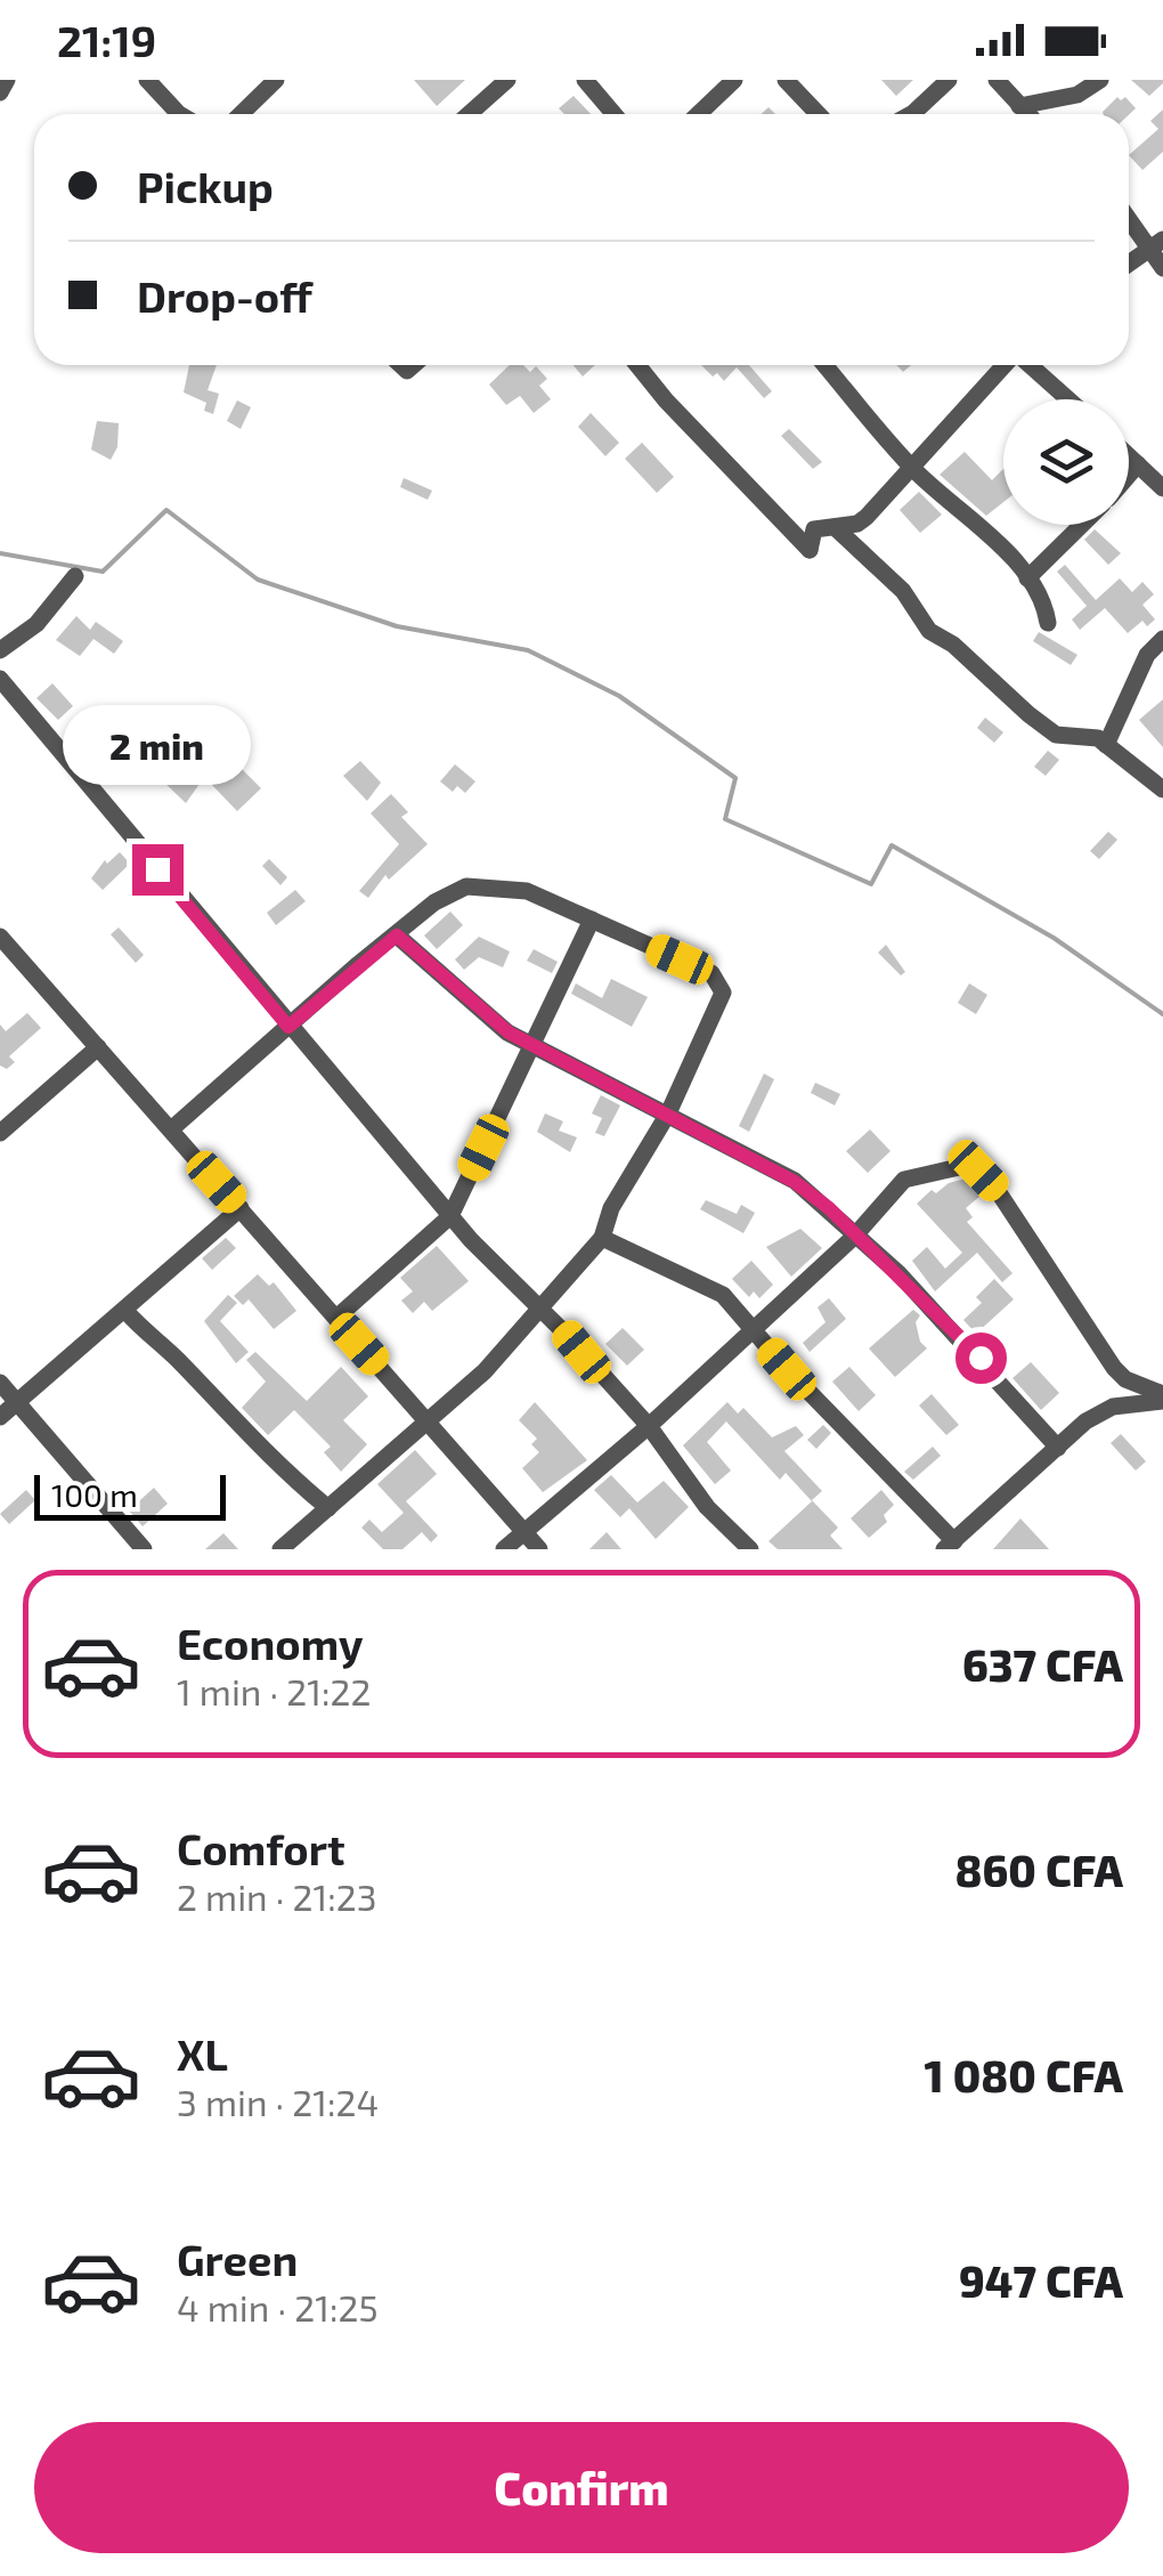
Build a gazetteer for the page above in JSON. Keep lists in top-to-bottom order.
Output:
{
  "scale_bar": "100 m",
  "page": {
    "status": "21:19",
    "banner": ["Pickup", "Drop-off"],
    "bubble": "2 min",
    "scale": "100 m",
    "list": [
      {
        "name": "Economy",
        "note": "1 min · 21:22",
        "value": "637 CFA"
      },
      {
        "name": "Comfort",
        "note": "2 min · 21:23",
        "value": "860 CFA"
      },
      {
        "name": "XL",
        "note": "3 min · 21:24",
        "value": "1 080 CFA"
      },
      {
        "name": "Green",
        "note": "4 min · 21:25",
        "value": "947 CFA"
      }
    ],
    "buttons": "Confirm"
  }
}
